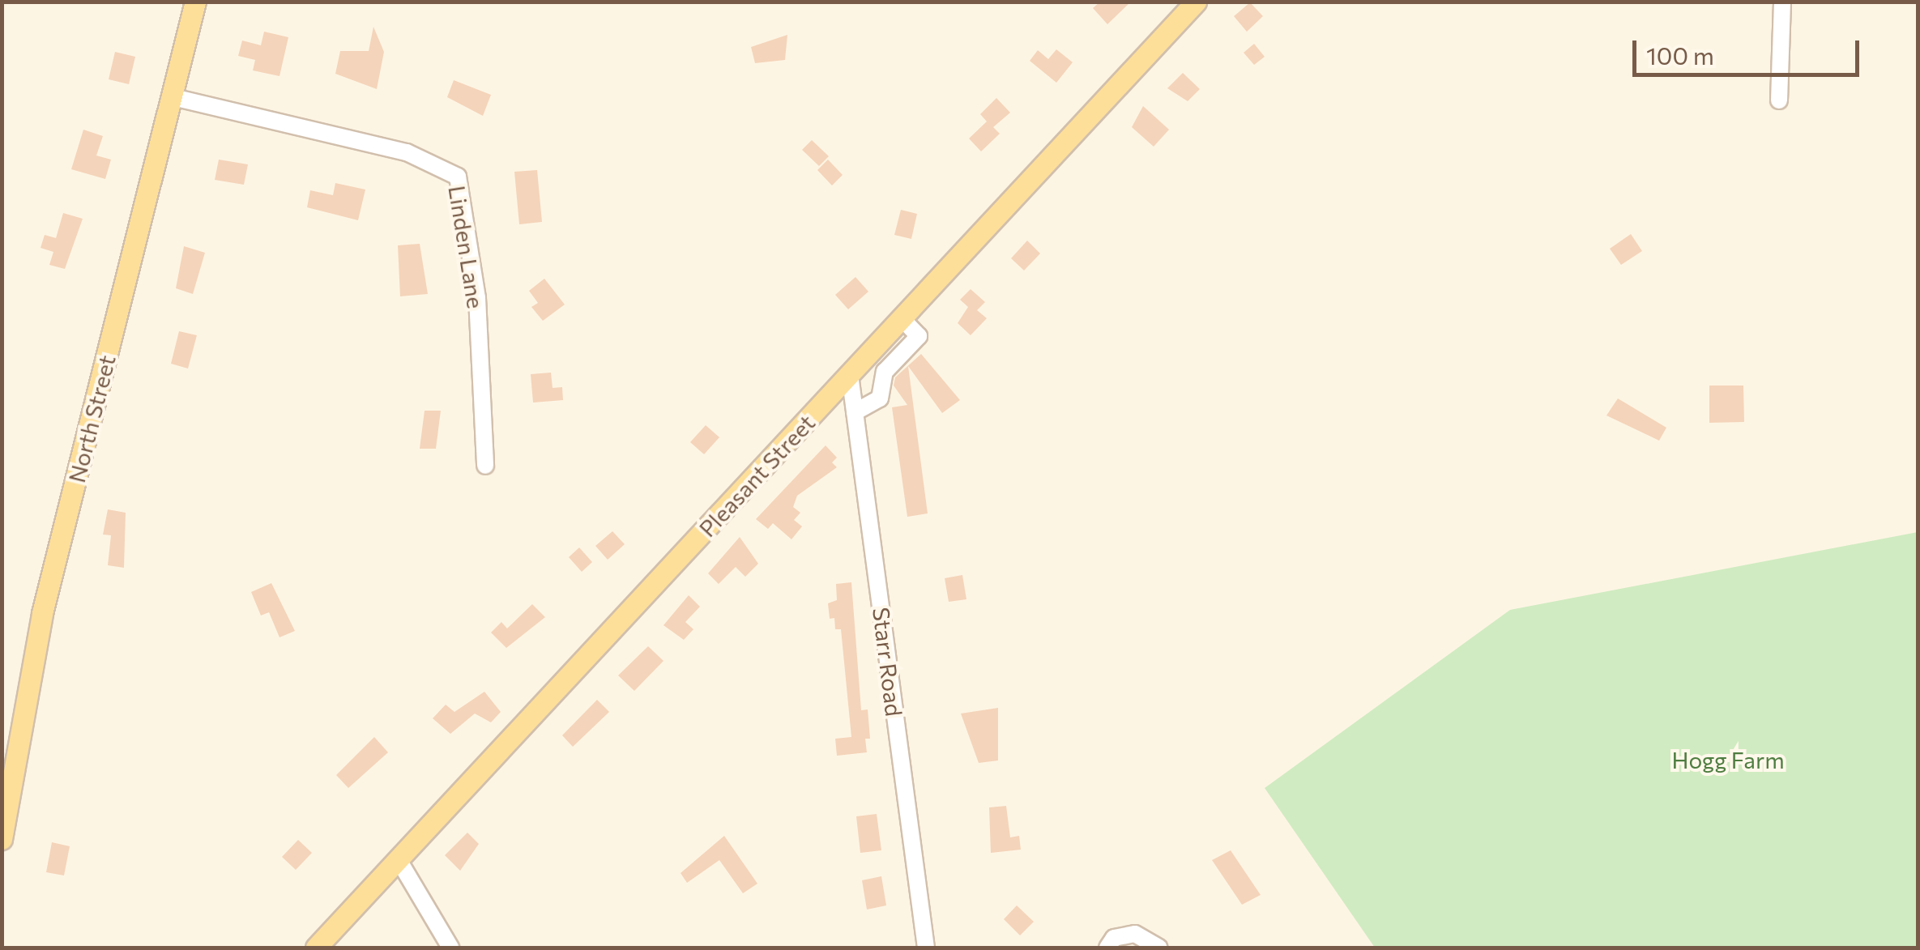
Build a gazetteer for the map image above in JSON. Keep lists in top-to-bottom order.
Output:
{
  "streets": {
    "main road": ["North Street", "Pleasant Street"],
    "street": ["Linden Lane", "Starr Road"]
  },
  "crossings": [
    ["Linden Lane", "North Street"],
    ["Pleasant Street", "Starr Road"]
  ],
  "parks": ["Hogg Farm"],
  "scale_bar": "100 m"
}
